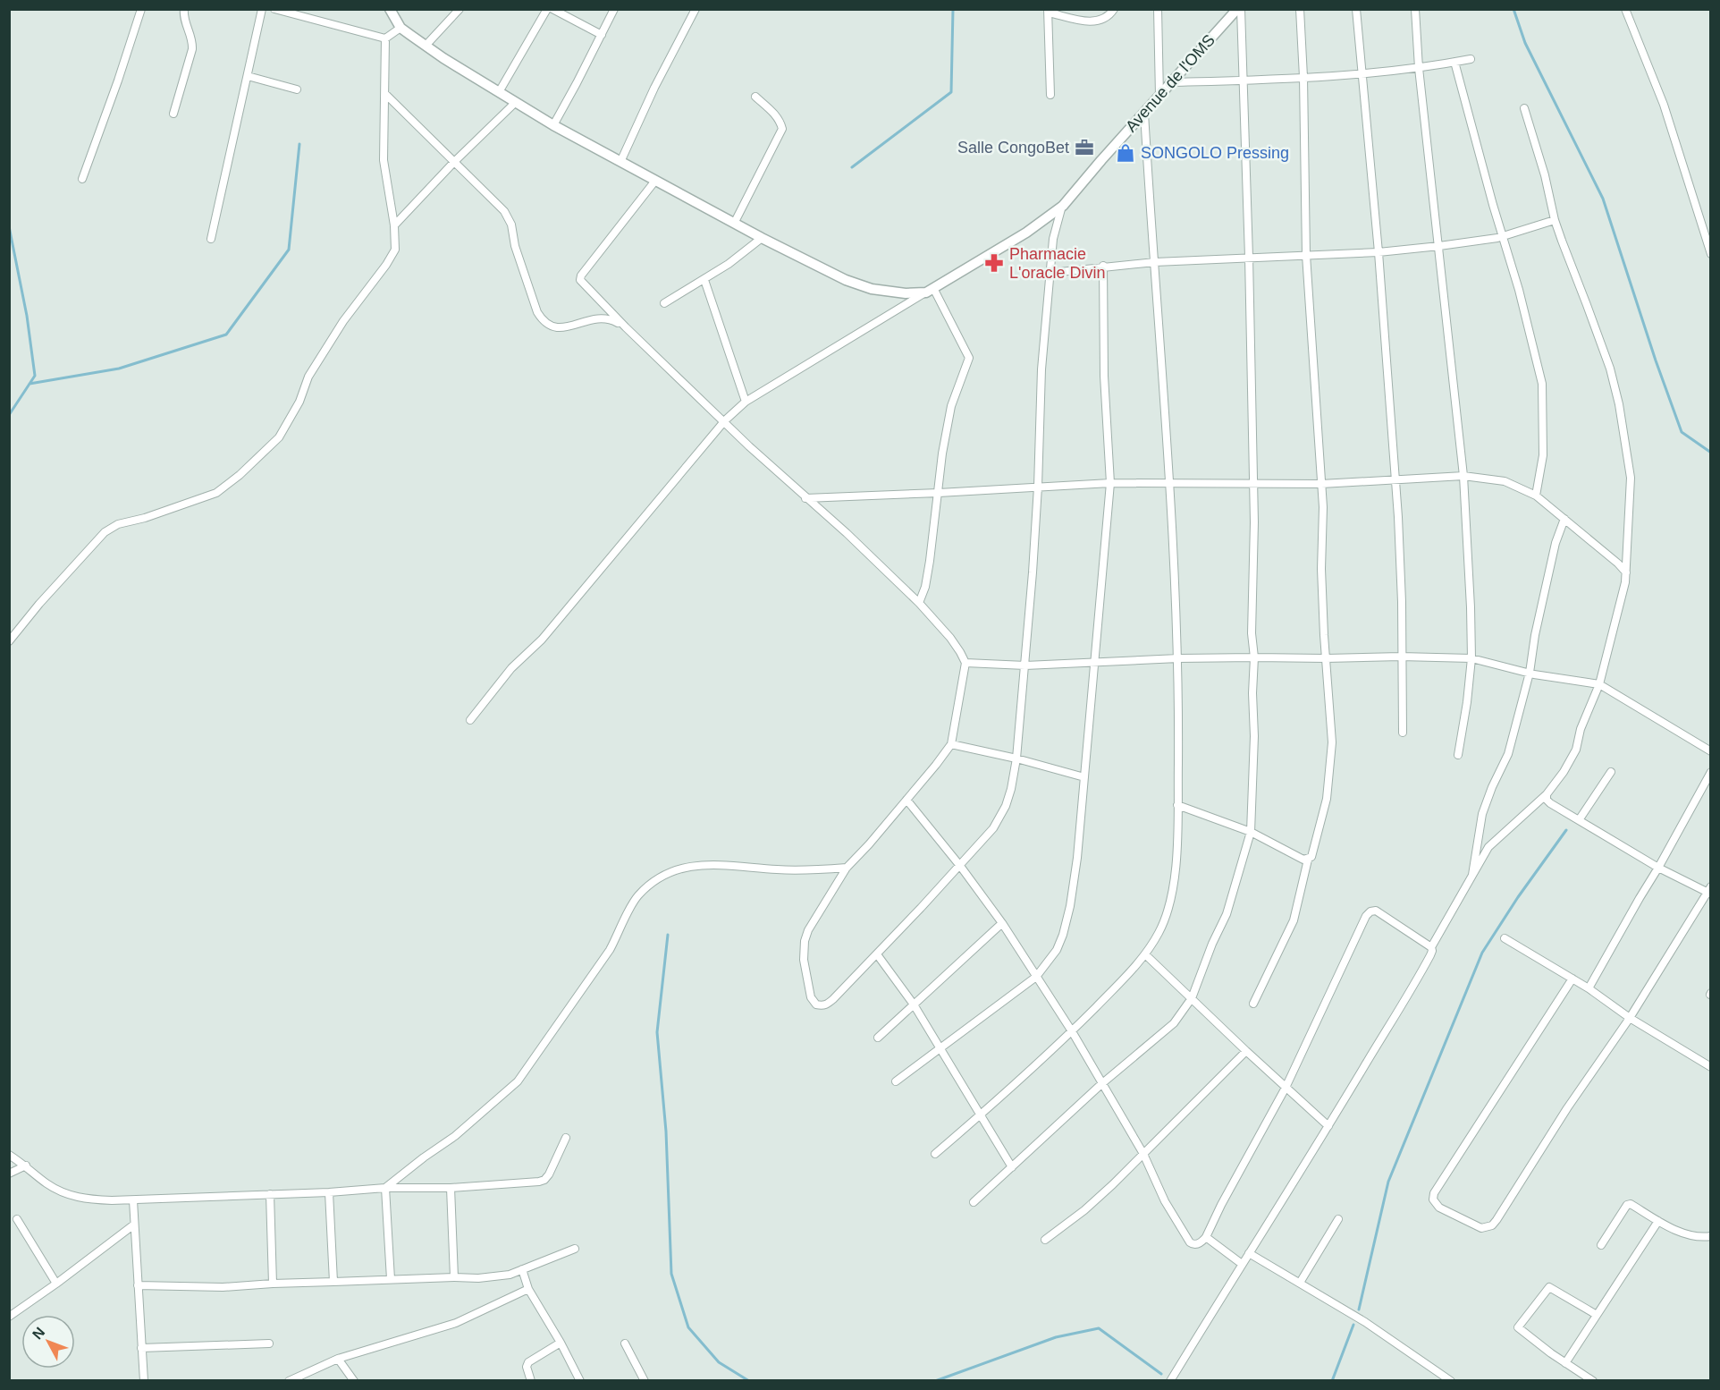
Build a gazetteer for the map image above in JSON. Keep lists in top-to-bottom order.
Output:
{
  "streets": {
    "street": ["Avenue de l'OMS"]
  },
  "places": {
    "office": ["Salle CongoBet"],
    "shop": ["SONGOLO Pressing"],
    "pharmacy": ["Pharmacie L'oracle Divin"]
  },
  "north": "top left"
}
